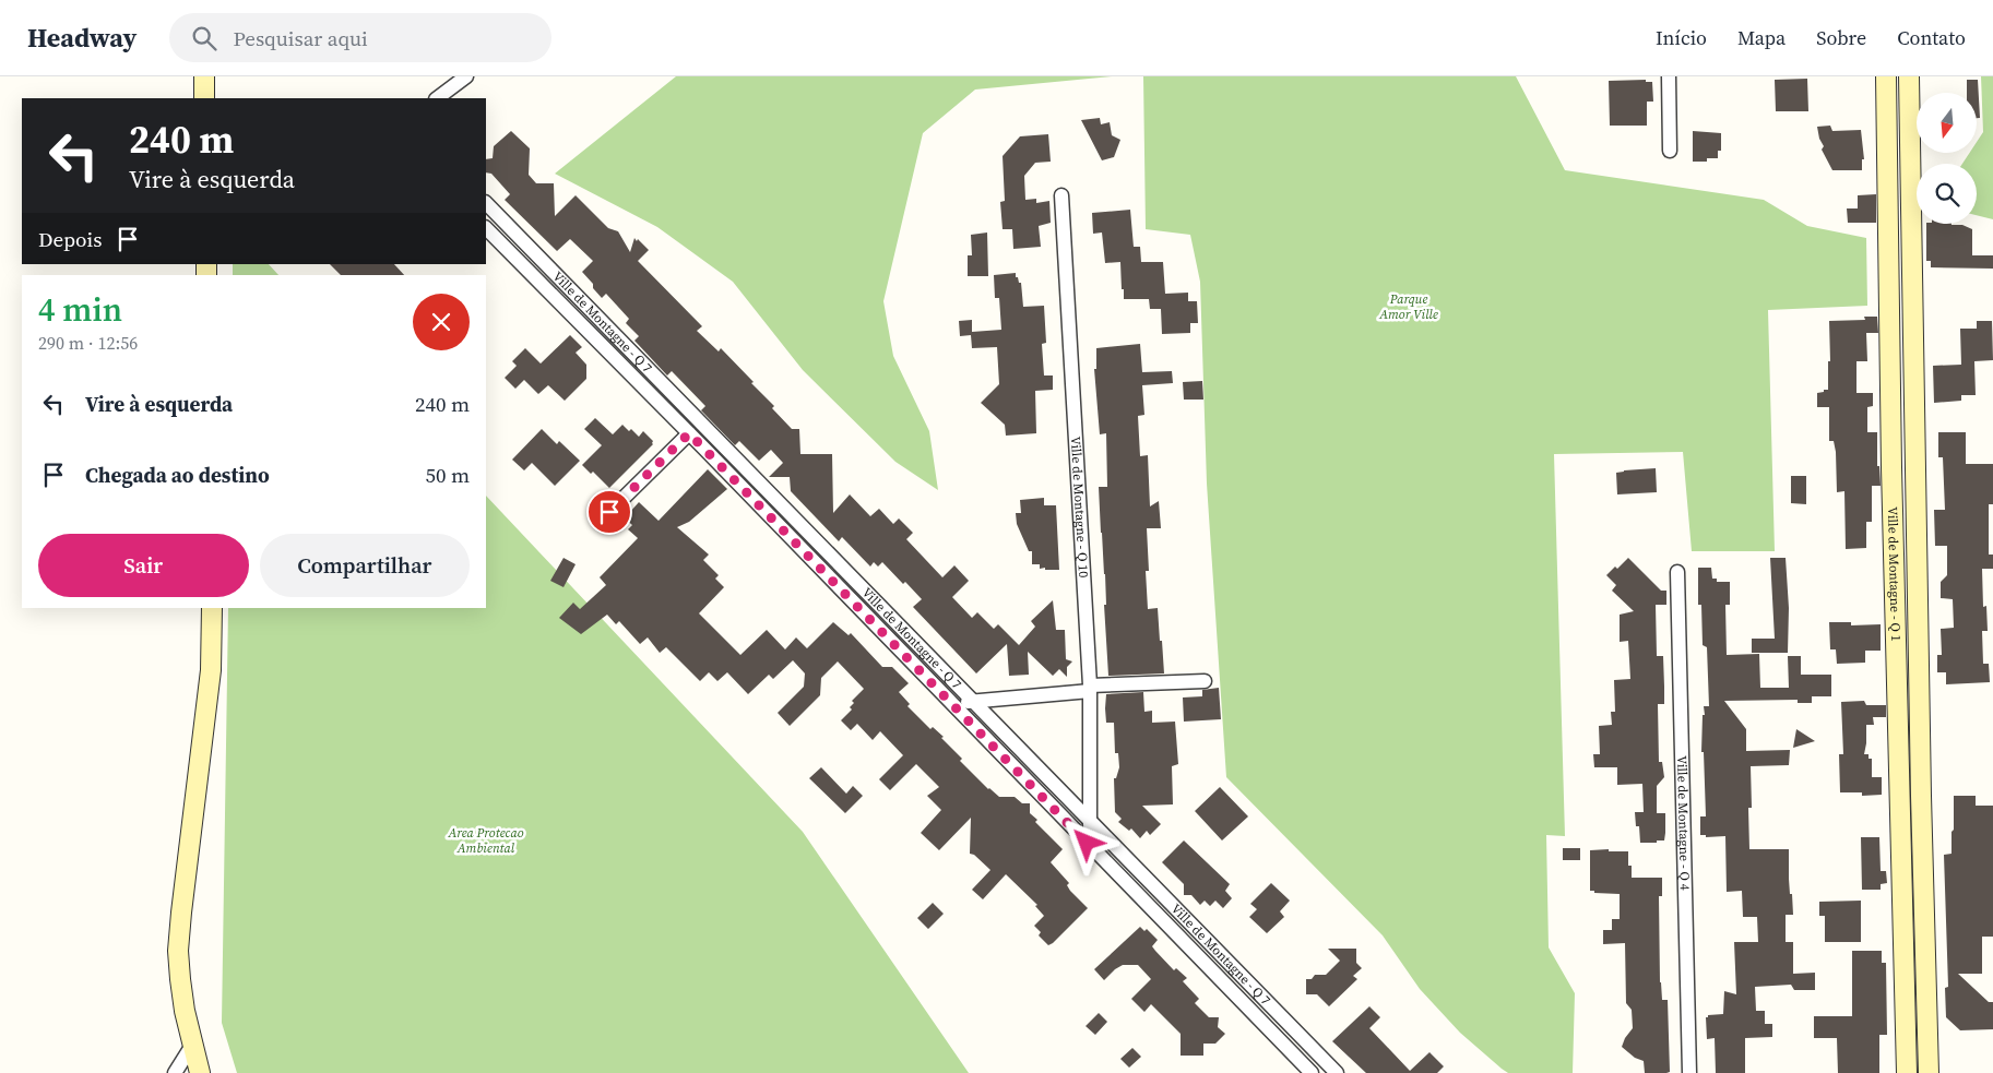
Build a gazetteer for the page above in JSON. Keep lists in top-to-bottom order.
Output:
{
  "streets": {
    "street": [
      "Ville de Montagne - Q 7",
      "Ville de Montagne - Q 10",
      "Ville de Montagne - Q 1",
      "Ville de Montagne - Q 4"
    ]
  },
  "crossings": [
    ["Ville de Montagne - Q 7", "Ville de Montagne - Q 10"]
  ],
  "parks": ["Parque Amor Ville", "Area Protecao Ambiental"],
  "north": "bottom",
  "page": {
    "header": "Headway",
    "search": "Pesquisar aqui",
    "nav": [
      "Início",
      "Mapa",
      "Sobre",
      "Contato"
    ],
    "turn": ["240 m", "Vire à esquerda"],
    "then": "Depois",
    "heading": ["4 min", "290 m · 12:56"],
    "list": [
      {
        "name": "Vire à esquerda",
        "value": "240 m"
      },
      {
        "name": "Chegada ao destino",
        "value": "50 m"
      }
    ],
    "buttons": ["Sair", "Compartilhar"]
  }
}
